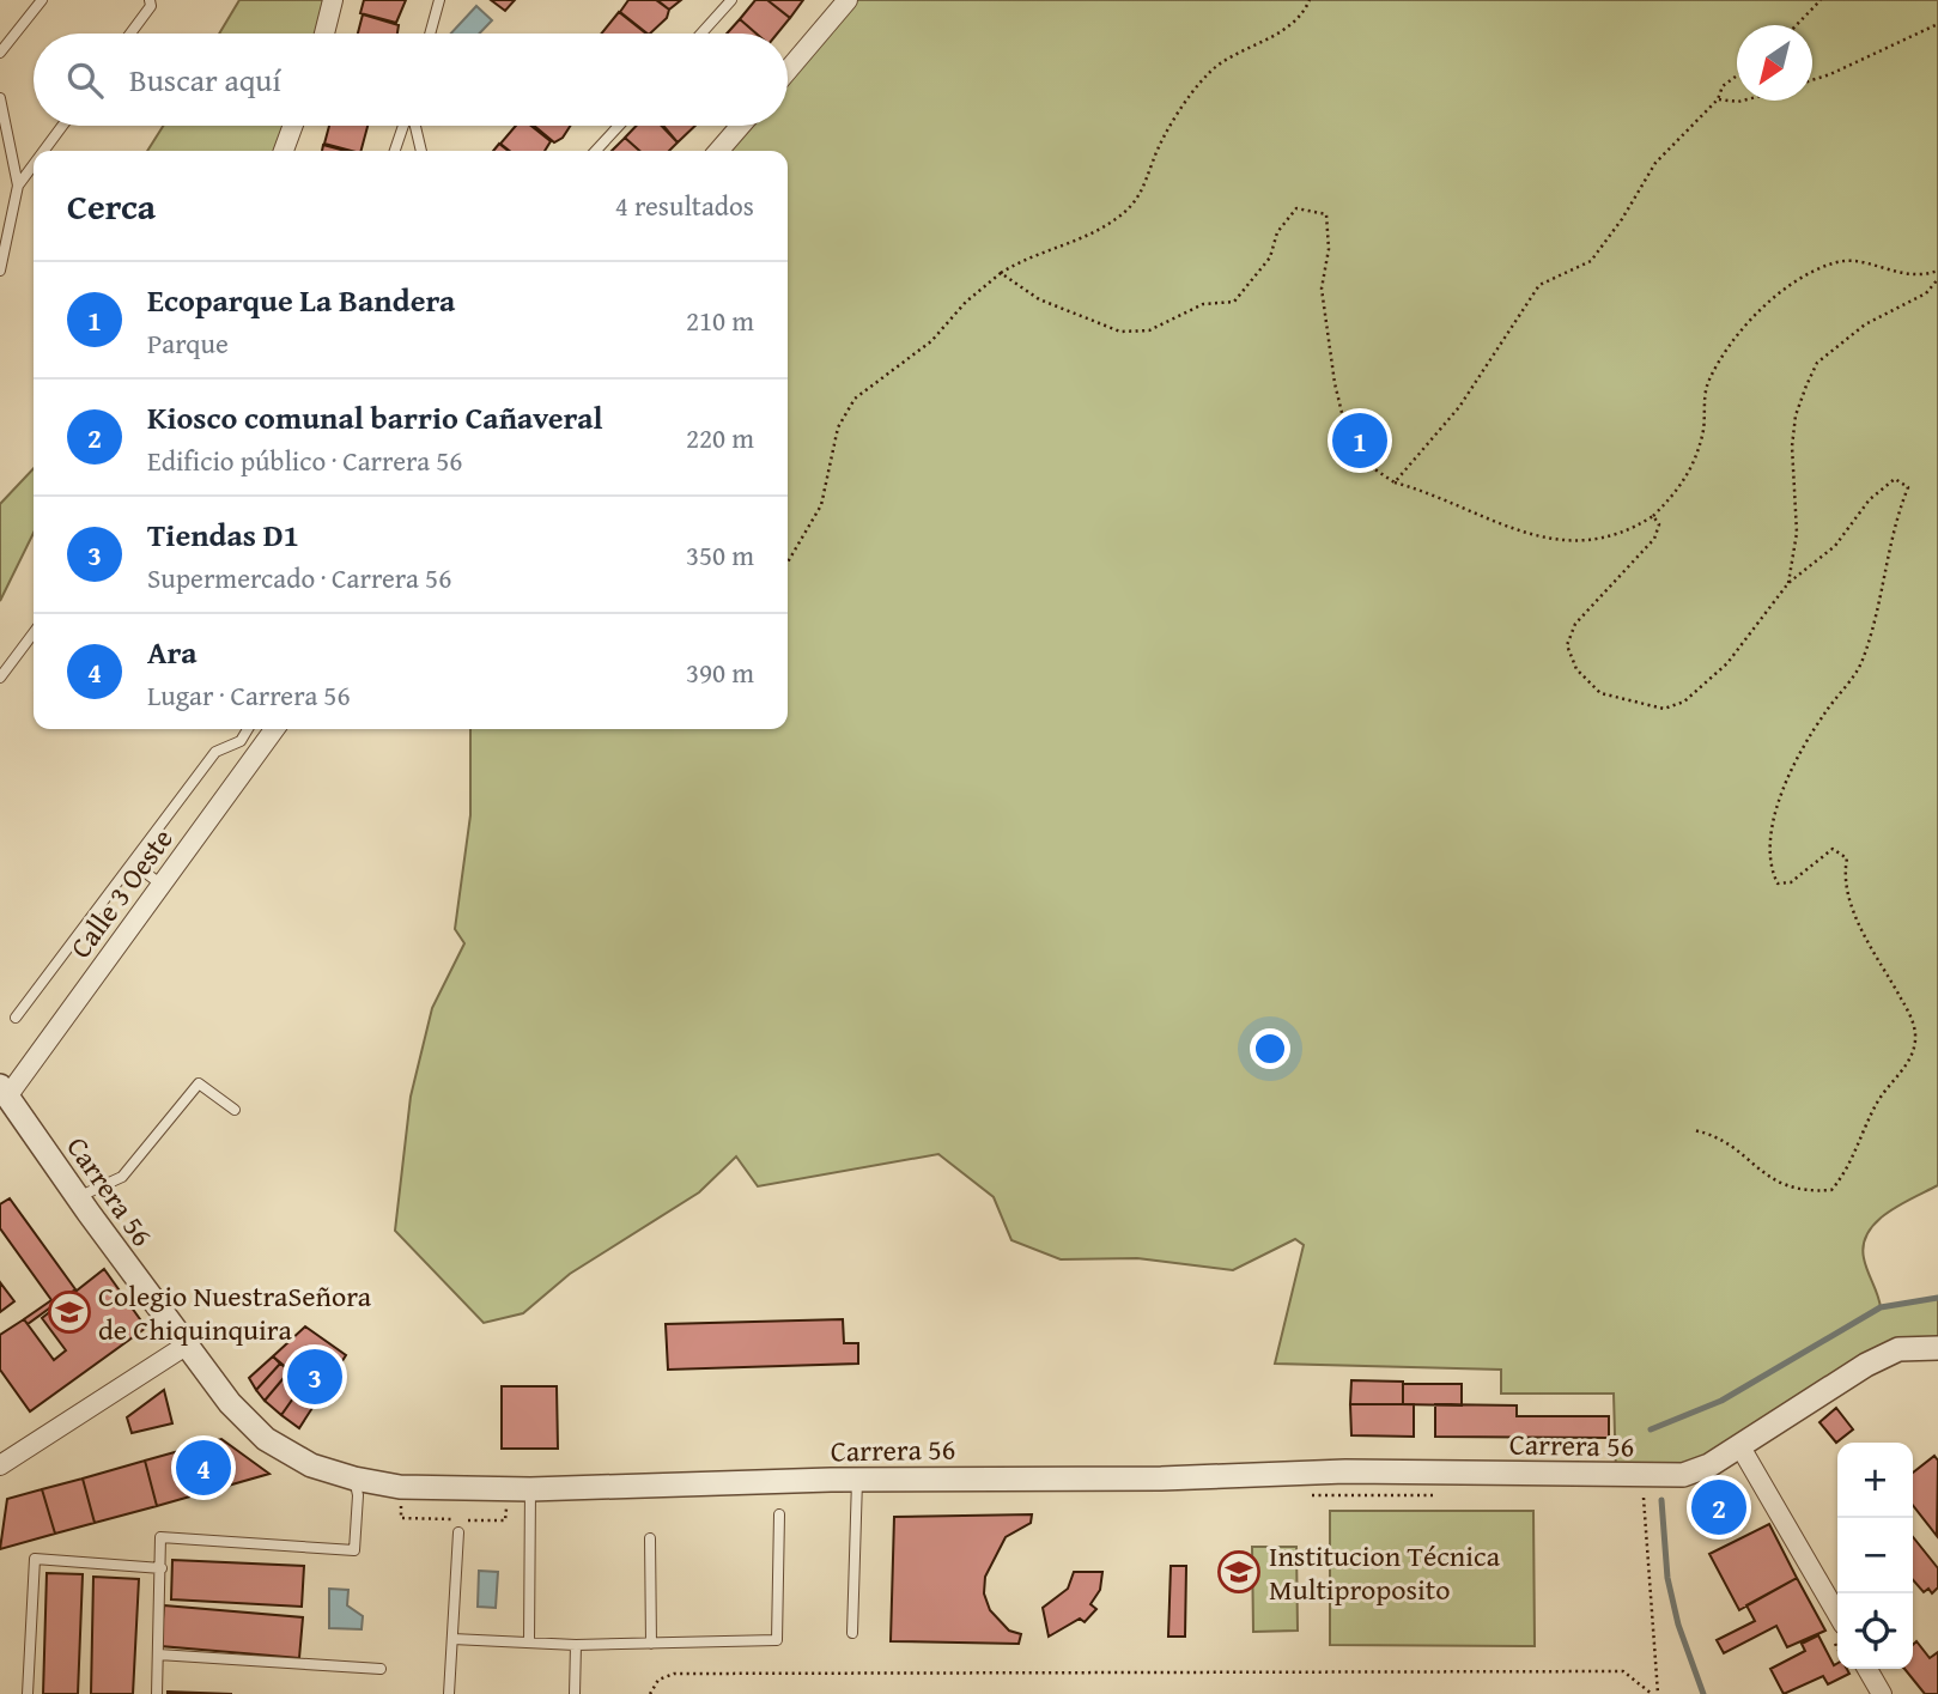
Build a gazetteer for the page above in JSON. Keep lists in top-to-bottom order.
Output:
{
  "streets": {
    "street": ["Calle 3 Oeste", "Carrera 56"]
  },
  "crossings": [
    ["Calle 3 Oeste", "Carrera 56"]
  ],
  "places": {
    "school or university": ["Colegio NuestraSeñora de Chiquinquira", "Institucion Técnica Multiproposito"]
  },
  "north": "bottom left",
  "page": {
    "search": "Buscar aquí",
    "heading": ["Cerca", "4 resultados"],
    "list": [
      {
        "mark": "1",
        "name": "Ecoparque La Bandera",
        "note": "Parque",
        "value": "210 m"
      },
      {
        "mark": "2",
        "name": "Kiosco comunal barrio Cañaveral",
        "note": "Edificio público · Carrera 56",
        "value": "220 m"
      },
      {
        "mark": "3",
        "name": "Tiendas D1",
        "note": "Supermercado · Carrera 56",
        "value": "350 m"
      },
      {
        "mark": "4",
        "name": "Ara",
        "note": "Lugar · Carrera 56",
        "value": "390 m"
      }
    ],
    "pins": [
      "1",
      "3",
      "4",
      "2"
    ],
    "map_buttons": ["+", "−"]
  }
}
